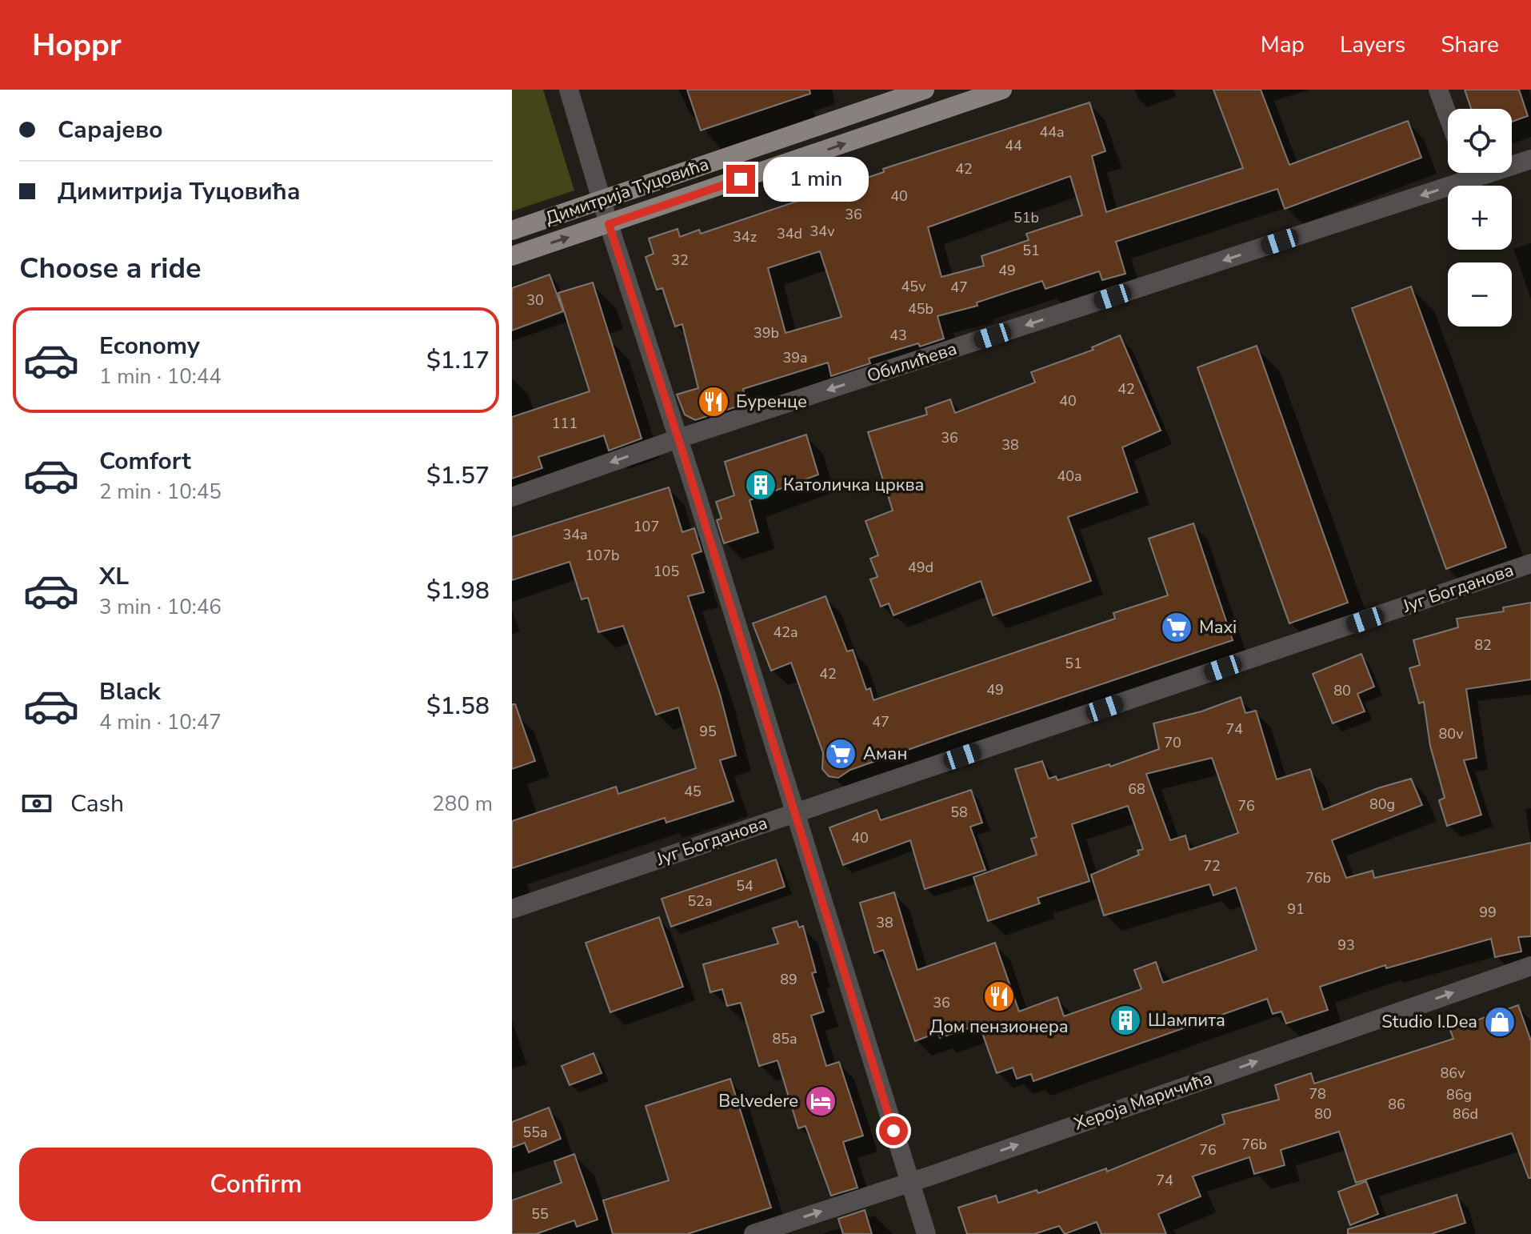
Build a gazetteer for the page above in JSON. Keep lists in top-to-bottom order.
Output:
{
  "streets": {
    "main road": ["Димитрија Туцовића"],
    "street": ["Обилићева", "Југ Богданова", "Хероја Маричића"]
  },
  "one_way": ["Обилићева", "Хероја Маричића"],
  "places": {
    "restaurant": ["Буренце", "Дом пензионера"],
    "building": ["Католичка црква", "Шампита"],
    "supermarket": ["Maxi", "Аман"],
    "shop": ["Studio I.Dea"],
    "hotel": ["Belvedere"]
  },
  "house_numbers": [
    "44a",
    "44",
    "42",
    "40",
    "36",
    "51b",
    "34v",
    "34d",
    "34z",
    "51",
    "32",
    "49",
    "45v",
    "47",
    "30",
    "45b",
    "39b",
    "43",
    "39a",
    "42",
    "40",
    "111",
    "36",
    "38",
    "40a",
    "107",
    "34a",
    "107b",
    "49d",
    "105",
    "42a",
    "82",
    "51",
    "42",
    "49",
    "80",
    "47",
    "74",
    "95",
    "80v",
    "70",
    "68",
    "45",
    "80g",
    "76",
    "58",
    "40",
    "72",
    "76b",
    "54",
    "52a",
    "91",
    "99",
    "38",
    "93",
    "89",
    "36",
    "85a",
    "86v",
    "78",
    "86g",
    "86",
    "80",
    "86d",
    "55a",
    "76b",
    "76",
    "74",
    "55"
  ],
  "page": {
    "header": "Hoppr",
    "nav": ["Map", "Layers", "Share"],
    "banner": ["Сарајево", "Димитрија Туцовића"],
    "map_buttons": ["+", "−"],
    "bubble": "1 min",
    "heading": "Choose a ride",
    "list": [
      {
        "name": "Economy",
        "note": "1 min · 10:44",
        "value": "$1.17"
      },
      {
        "name": "Comfort",
        "note": "2 min · 10:45",
        "value": "$1.57"
      },
      {
        "name": "XL",
        "note": "3 min · 10:46",
        "value": "$1.98"
      },
      {
        "name": "Black",
        "note": "4 min · 10:47",
        "value": "$1.58"
      }
    ],
    "pay": ["Cash", "280 m"],
    "buttons": "Confirm"
  }
}
